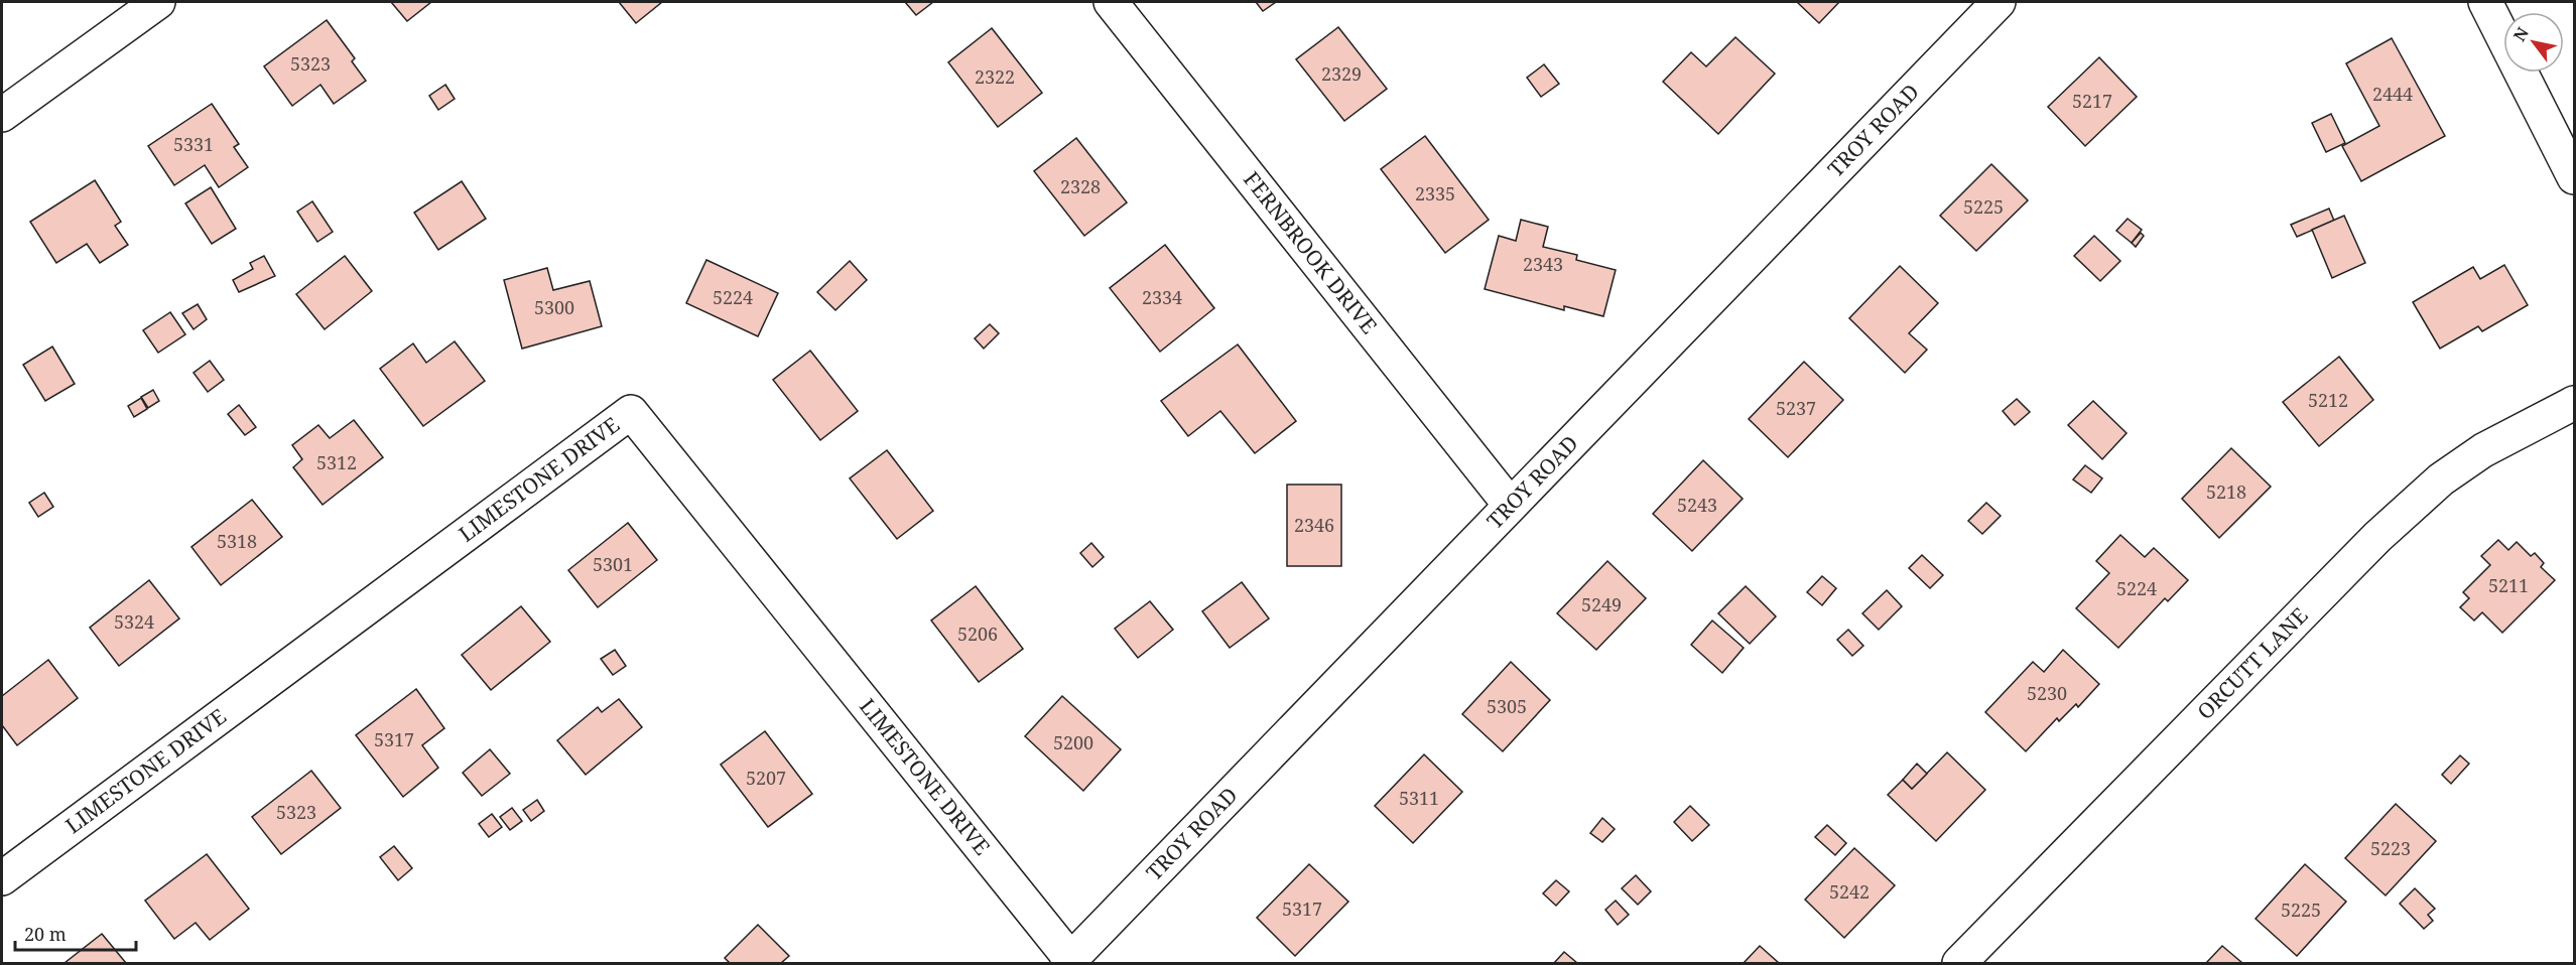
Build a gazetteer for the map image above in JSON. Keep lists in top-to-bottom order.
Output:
{
  "streets": {
    "street": [
      "TROY ROAD",
      "FERNBROOK DRIVE",
      "LIMESTONE DRIVE",
      "ORCUTT LANE"
    ]
  },
  "crossings": [
    ["TROY ROAD", "FERNBROOK DRIVE"],
    ["TROY ROAD", "LIMESTONE DRIVE"]
  ],
  "house_numbers": [
    "5323",
    "2329",
    "2322",
    "2444",
    "5217",
    "5331",
    "2328",
    "2335",
    "5225",
    "2343",
    "5224",
    "2334",
    "5300",
    "5212",
    "5237",
    "5312",
    "5218",
    "5243",
    "2346",
    "5318",
    "5301",
    "5211",
    "5224",
    "5249",
    "5324",
    "5206",
    "5230",
    "5305",
    "5317",
    "5200",
    "5207",
    "5311",
    "5323",
    "5223",
    "5242",
    "5317",
    "5225"
  ],
  "scale_bar": "20 m",
  "north": "top left"
}
